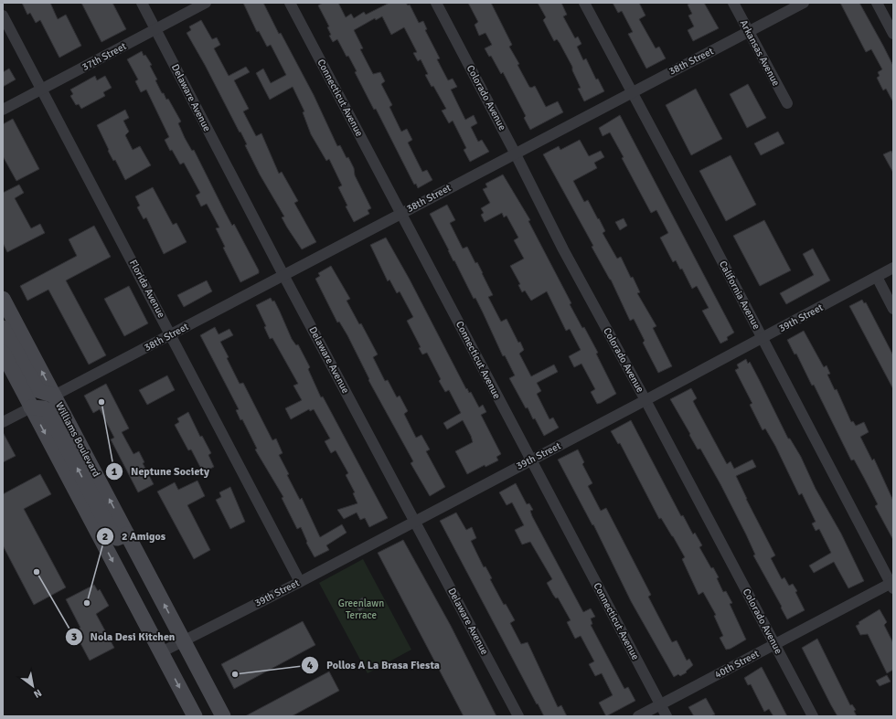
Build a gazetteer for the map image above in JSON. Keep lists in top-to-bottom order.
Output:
{
  "streets": {
    "main road": ["Williams Boulevard"],
    "street": [
      "Arkansas Avenue",
      "37th Street",
      "38th Street",
      "Delaware Avenue",
      "Connecticut Avenue",
      "Colorado Avenue",
      "Florida Avenue",
      "California Avenue",
      "39th Street",
      "40th Street"
    ]
  },
  "crossings": [
    ["Arkansas Avenue", "38th Street"],
    ["37th Street", "Delaware Avenue"],
    ["37th Street", "Florida Avenue"],
    ["38th Street", "Delaware Avenue"],
    ["38th Street", "Connecticut Avenue"],
    ["38th Street", "Colorado Avenue"],
    ["38th Street", "Florida Avenue"],
    ["38th Street", "California Avenue"],
    ["38th Street", "Williams Boulevard"],
    ["Delaware Avenue", "39th Street"],
    ["Connecticut Avenue", "39th Street"],
    ["Connecticut Avenue", "40th Street"],
    ["Colorado Avenue", "39th Street"],
    ["Colorado Avenue", "40th Street"],
    ["Florida Avenue", "39th Street"],
    ["California Avenue", "39th Street"],
    ["California Avenue", "40th Street"],
    ["39th Street", "Williams Boulevard"]
  ],
  "parks": ["Greenlawn Terrace"],
  "places": [
    "Neptune Society",
    "Nola Desi Kitchen",
    "2 Amigos",
    "Pollos A La Brasa Fiesta"
  ],
  "north": "bottom right"
}
